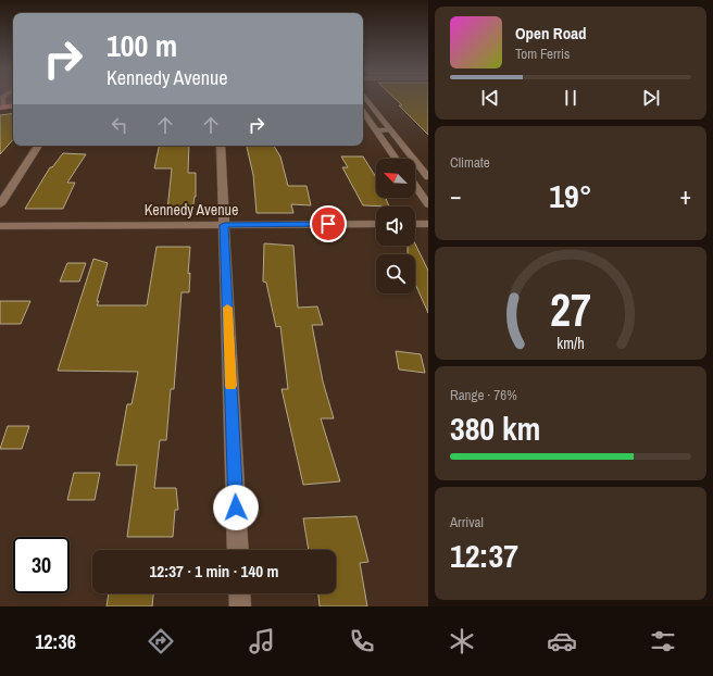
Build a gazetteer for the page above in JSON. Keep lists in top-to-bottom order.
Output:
{
  "streets": {
    "street": ["Kennedy Avenue"]
  },
  "north": "top left",
  "page": {
    "turn": ["100 m", "Kennedy Avenue"],
    "song": ["Open Road", "Tom Ferris"],
    "tile": [
      "Climate",
      ["Range · 76%", "380 km"],
      ["Arrival", "12:37"]
    ],
    "heat": ["−", "19°", "+"],
    "limit": "30",
    "trip": "12:37 · 1 min · 140 m",
    "tabs": "12:36",
    "gauge": ["27", "km/h"]
  }
}
